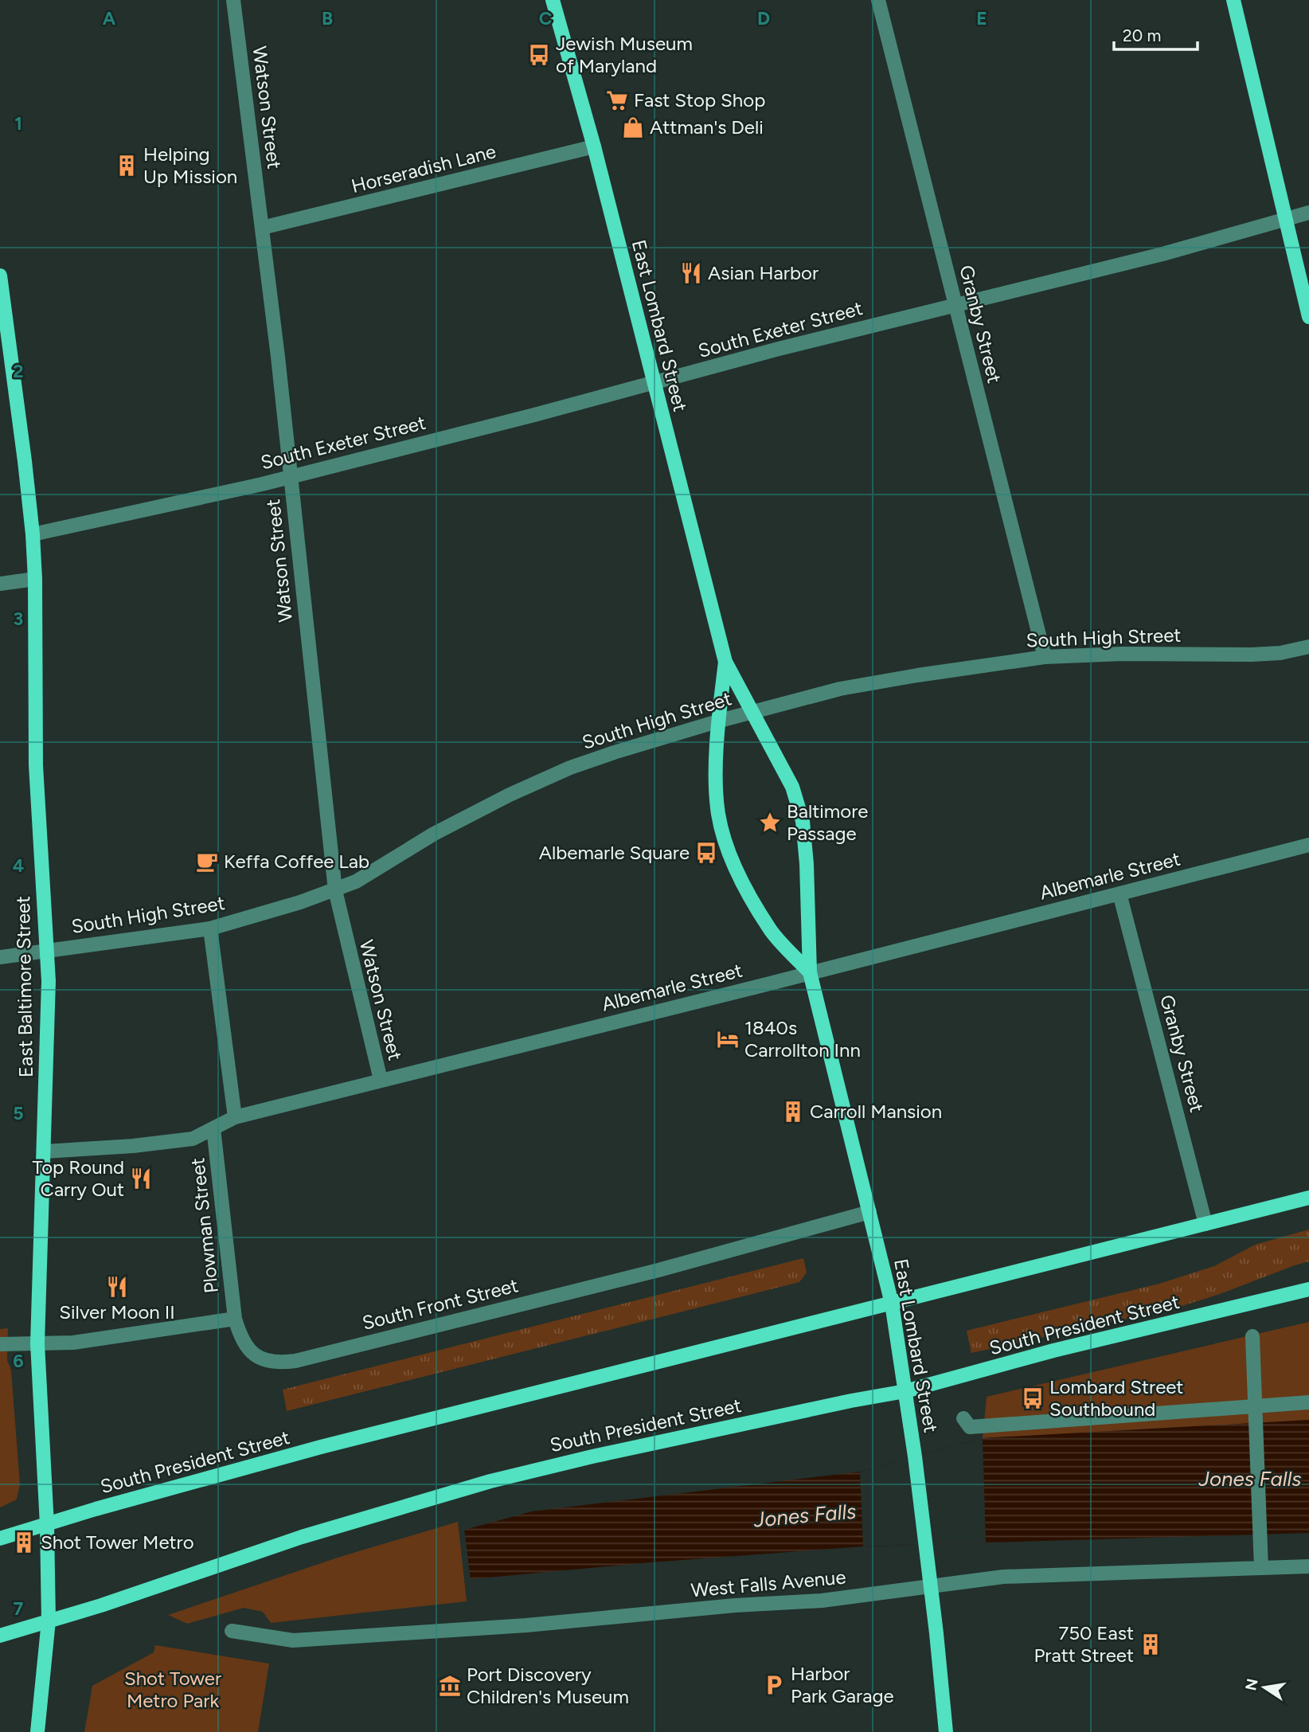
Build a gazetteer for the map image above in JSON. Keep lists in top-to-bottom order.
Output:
{
  "streets": {
    "main road": ["East Lombard Street", "East Baltimore Street", "South President Street"],
    "street": [
      "Watson Street",
      "Horseradish Lane",
      "Granby Street",
      "South Exeter Street",
      "South High Street",
      "Albemarle Street",
      "Plowman Street",
      "South Front Street",
      "West Falls Avenue"
    ]
  },
  "crossings": [
    ["Watson Street", "Horseradish Lane"],
    ["Watson Street", "South Exeter Street"],
    ["Watson Street", "South High Street"],
    ["Watson Street", "Albemarle Street"],
    ["Horseradish Lane", "East Lombard Street"],
    ["Granby Street", "South Exeter Street"],
    ["Granby Street", "South High Street"],
    ["Granby Street", "Albemarle Street"],
    ["Granby Street", "South President Street"],
    ["East Lombard Street", "South Exeter Street"],
    ["East Lombard Street", "South High Street"],
    ["East Lombard Street", "Albemarle Street"],
    ["East Lombard Street", "South Front Street"],
    ["East Lombard Street", "South President Street"],
    ["East Lombard Street", "West Falls Avenue"],
    ["South Exeter Street", "East Baltimore Street"],
    ["South High Street", "East Baltimore Street"],
    ["Albemarle Street", "East Baltimore Street"],
    ["Albemarle Street", "Plowman Street"],
    ["East Baltimore Street", "South President Street"],
    ["Plowman Street", "South Front Street"]
  ],
  "water": ["Jones Falls"],
  "parks": ["Shot Tower Metro Park"],
  "places": {
    "bus stop": ["Jewish Museum of Maryland", "Albemarle Square", "Lombard Street Southbound"],
    "supermarket": ["Fast Stop Shop"],
    "shop": ["Attman's Deli"],
    "building": [
      "Helping Up Mission",
      "Carroll Mansion",
      "Shot Tower Metro",
      "750 East Pratt Street"
    ],
    "restaurant": ["Asian Harbor", "Top Round Carry Out", "Silver Moon II"],
    "place": ["Baltimore Passage"],
    "cafe": ["Keffa Coffee Lab"],
    "hotel": ["1840s Carrollton Inn"],
    "parking": ["Harbor Park Garage"],
    "museum": ["Port Discovery Children's Museum"]
  },
  "scale_bar": "20 m",
  "north": "left",
  "grid": {
    "columns": [
      "A",
      "B",
      "C",
      "D",
      "E"
    ],
    "rows": [
      "1",
      "2",
      "3",
      "4",
      "5",
      "6",
      "7"
    ]
  }
}
